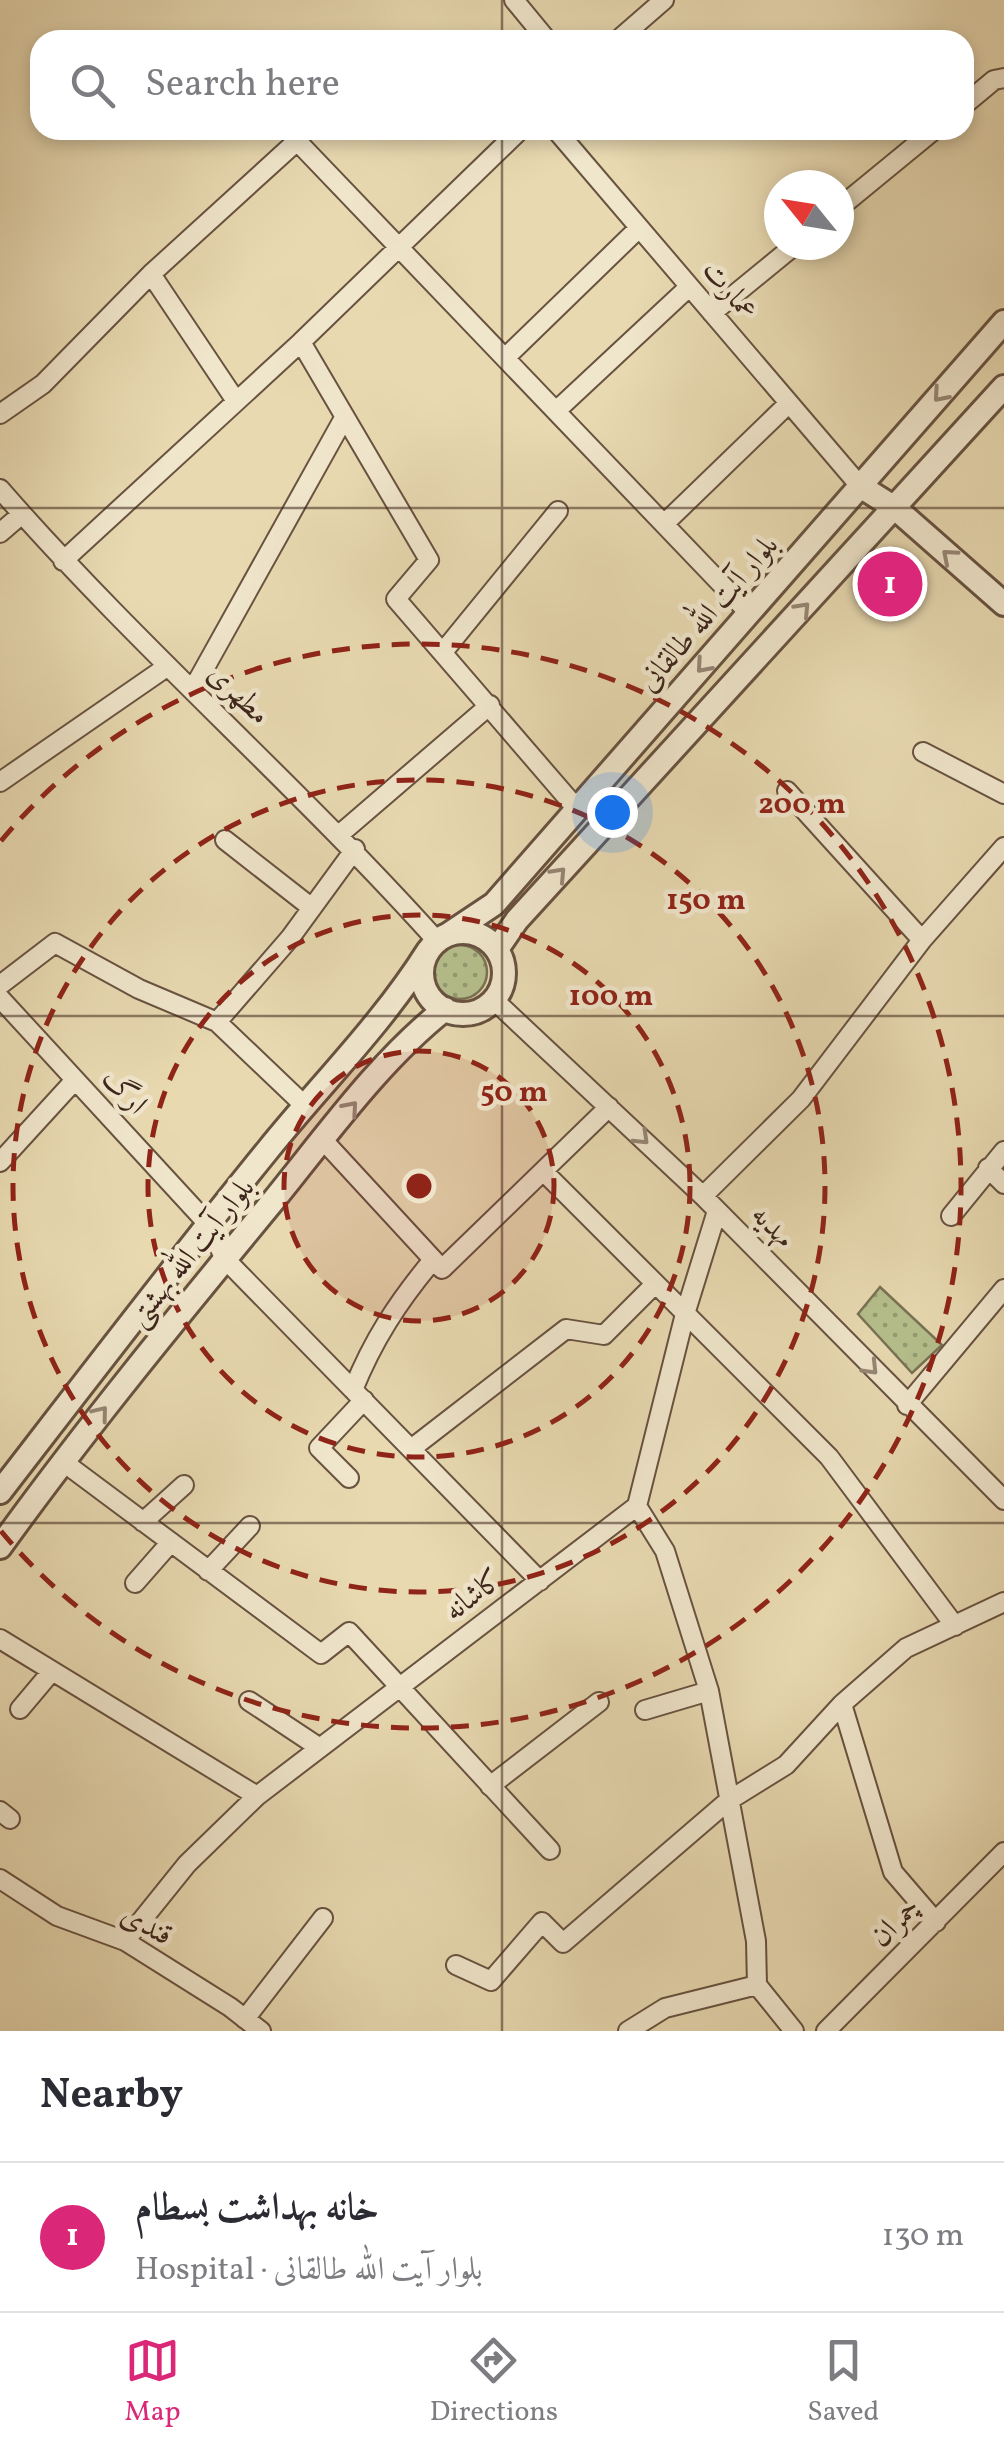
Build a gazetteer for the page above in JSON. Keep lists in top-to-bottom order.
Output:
{
  "streets": {
    "street": [
      "عمارت",
      "بلوار آیت الله طالقانی",
      "مطهری",
      "ارگ",
      "مهدیه",
      "بلوار آیت الله بهشتی",
      "کاشانه",
      "چمران",
      "قندی"
    ]
  },
  "crossings": [
    ["عمارت", "بلوار آیت الله طالقانی"],
    ["بلوار آیت الله طالقانی", "مطهری"],
    ["بلوار آیت الله طالقانی", "مهدیه"],
    ["بلوار آیت الله طالقانی", "بلوار آیت الله بهشتی"],
    ["مطهری", "مهدیه"],
    ["مطهری", "بلوار آیت الله بهشتی"],
    ["ارگ", "بلوار آیت الله بهشتی"],
    ["ارگ", "کاشانه"],
    ["مهدیه", "بلوار آیت الله بهشتی"],
    ["کاشانه", "قندی"]
  ],
  "north": "top left",
  "page": {
    "search": "Search here",
    "pins": "1",
    "heading": "Nearby",
    "list": [
      {
        "mark": "1",
        "name": "خانه بهداشت بسطام",
        "note": "Hospital · بلوار آیت الله طالقانی",
        "value": "130 m"
      }
    ],
    "nav": ["Map", "Directions", "Saved"]
  },
  "rings": [
    "200 m",
    "150 m",
    "100 m",
    "50 m"
  ]
}
